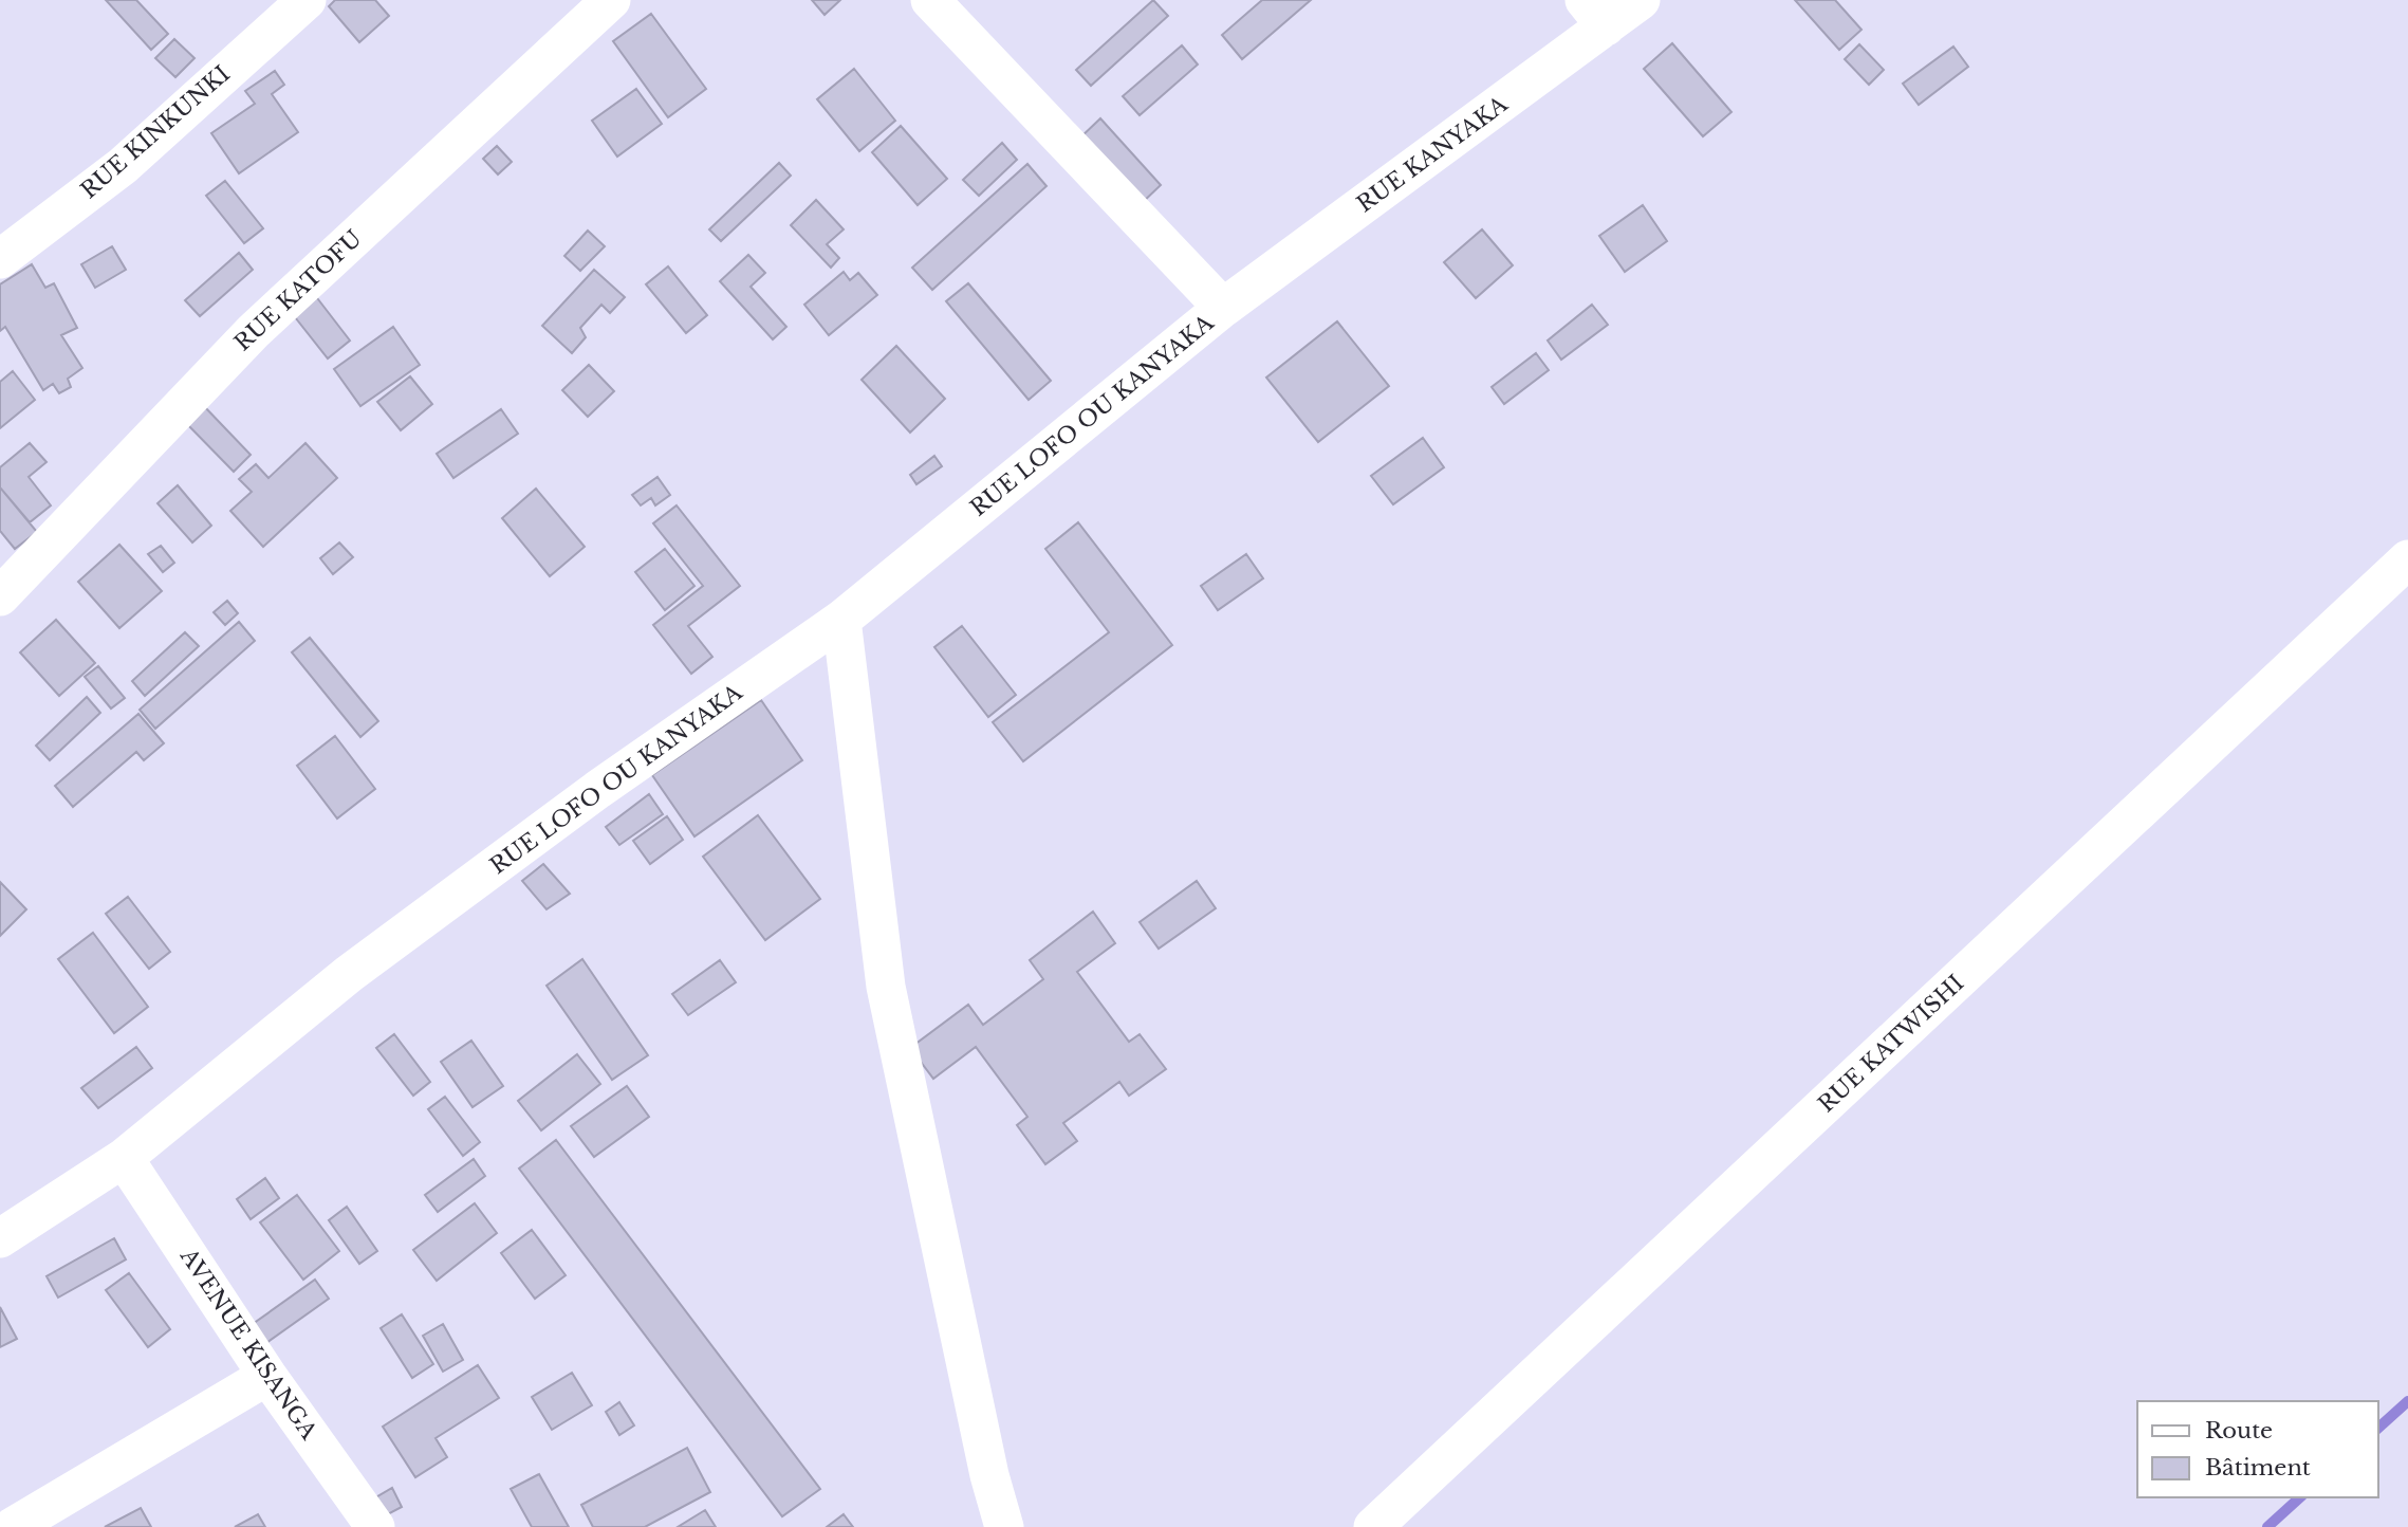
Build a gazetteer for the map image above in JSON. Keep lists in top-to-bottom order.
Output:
{
  "streets": {
    "street": [
      "RUE KINKUNKI",
      "RUE KANYAKA",
      "RUE KATOFU",
      "RUE LOFO OU KANYAKA",
      "RUE KATWISHI",
      "AVENUE KISANGA"
    ]
  },
  "crossings": [
    ["RUE KANYAKA", "RUE LOFO OU KANYAKA"],
    ["RUE LOFO OU KANYAKA", "AVENUE KISANGA"]
  ],
  "legend": ["Route", "Bâtiment"]
}
